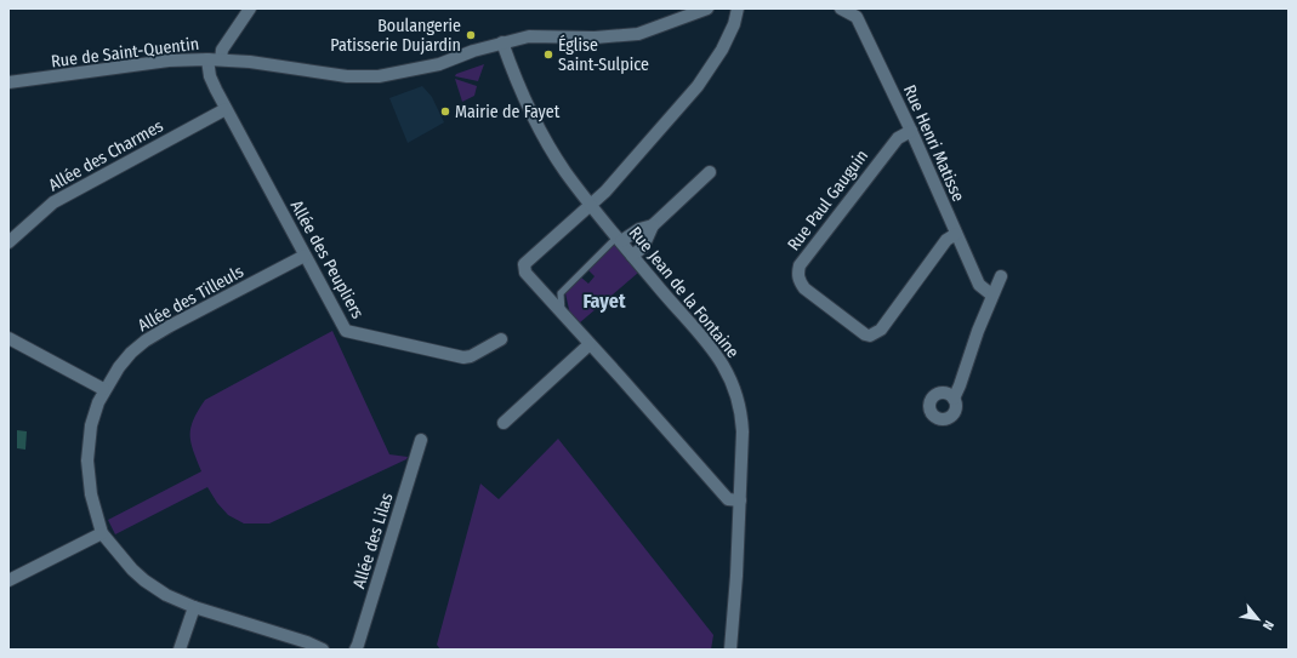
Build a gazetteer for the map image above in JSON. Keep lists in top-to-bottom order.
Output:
{
  "streets": {
    "street": [
      "Rue de Saint-Quentin",
      "Rue Henri Matisse",
      "Allée des Charmes",
      "Rue Paul Gauguin",
      "Allée des Peupliers",
      "Rue Jean de la Fontaine",
      "Allée des Tilleuls",
      "Allée des Lilas"
    ]
  },
  "crossings": [
    ["Rue de Saint-Quentin", "Allée des Peupliers"],
    ["Rue de Saint-Quentin", "Rue Jean de la Fontaine"],
    ["Rue Henri Matisse", "Rue Paul Gauguin"],
    ["Allée des Charmes", "Allée des Peupliers"],
    ["Allée des Peupliers", "Allée des Tilleuls"]
  ],
  "districts": ["Fayet"],
  "places": ["Boulangerie Patisserie Dujardin", "Église Saint-Sulpice", "Mairie de Fayet"],
  "north": "bottom right"
}
